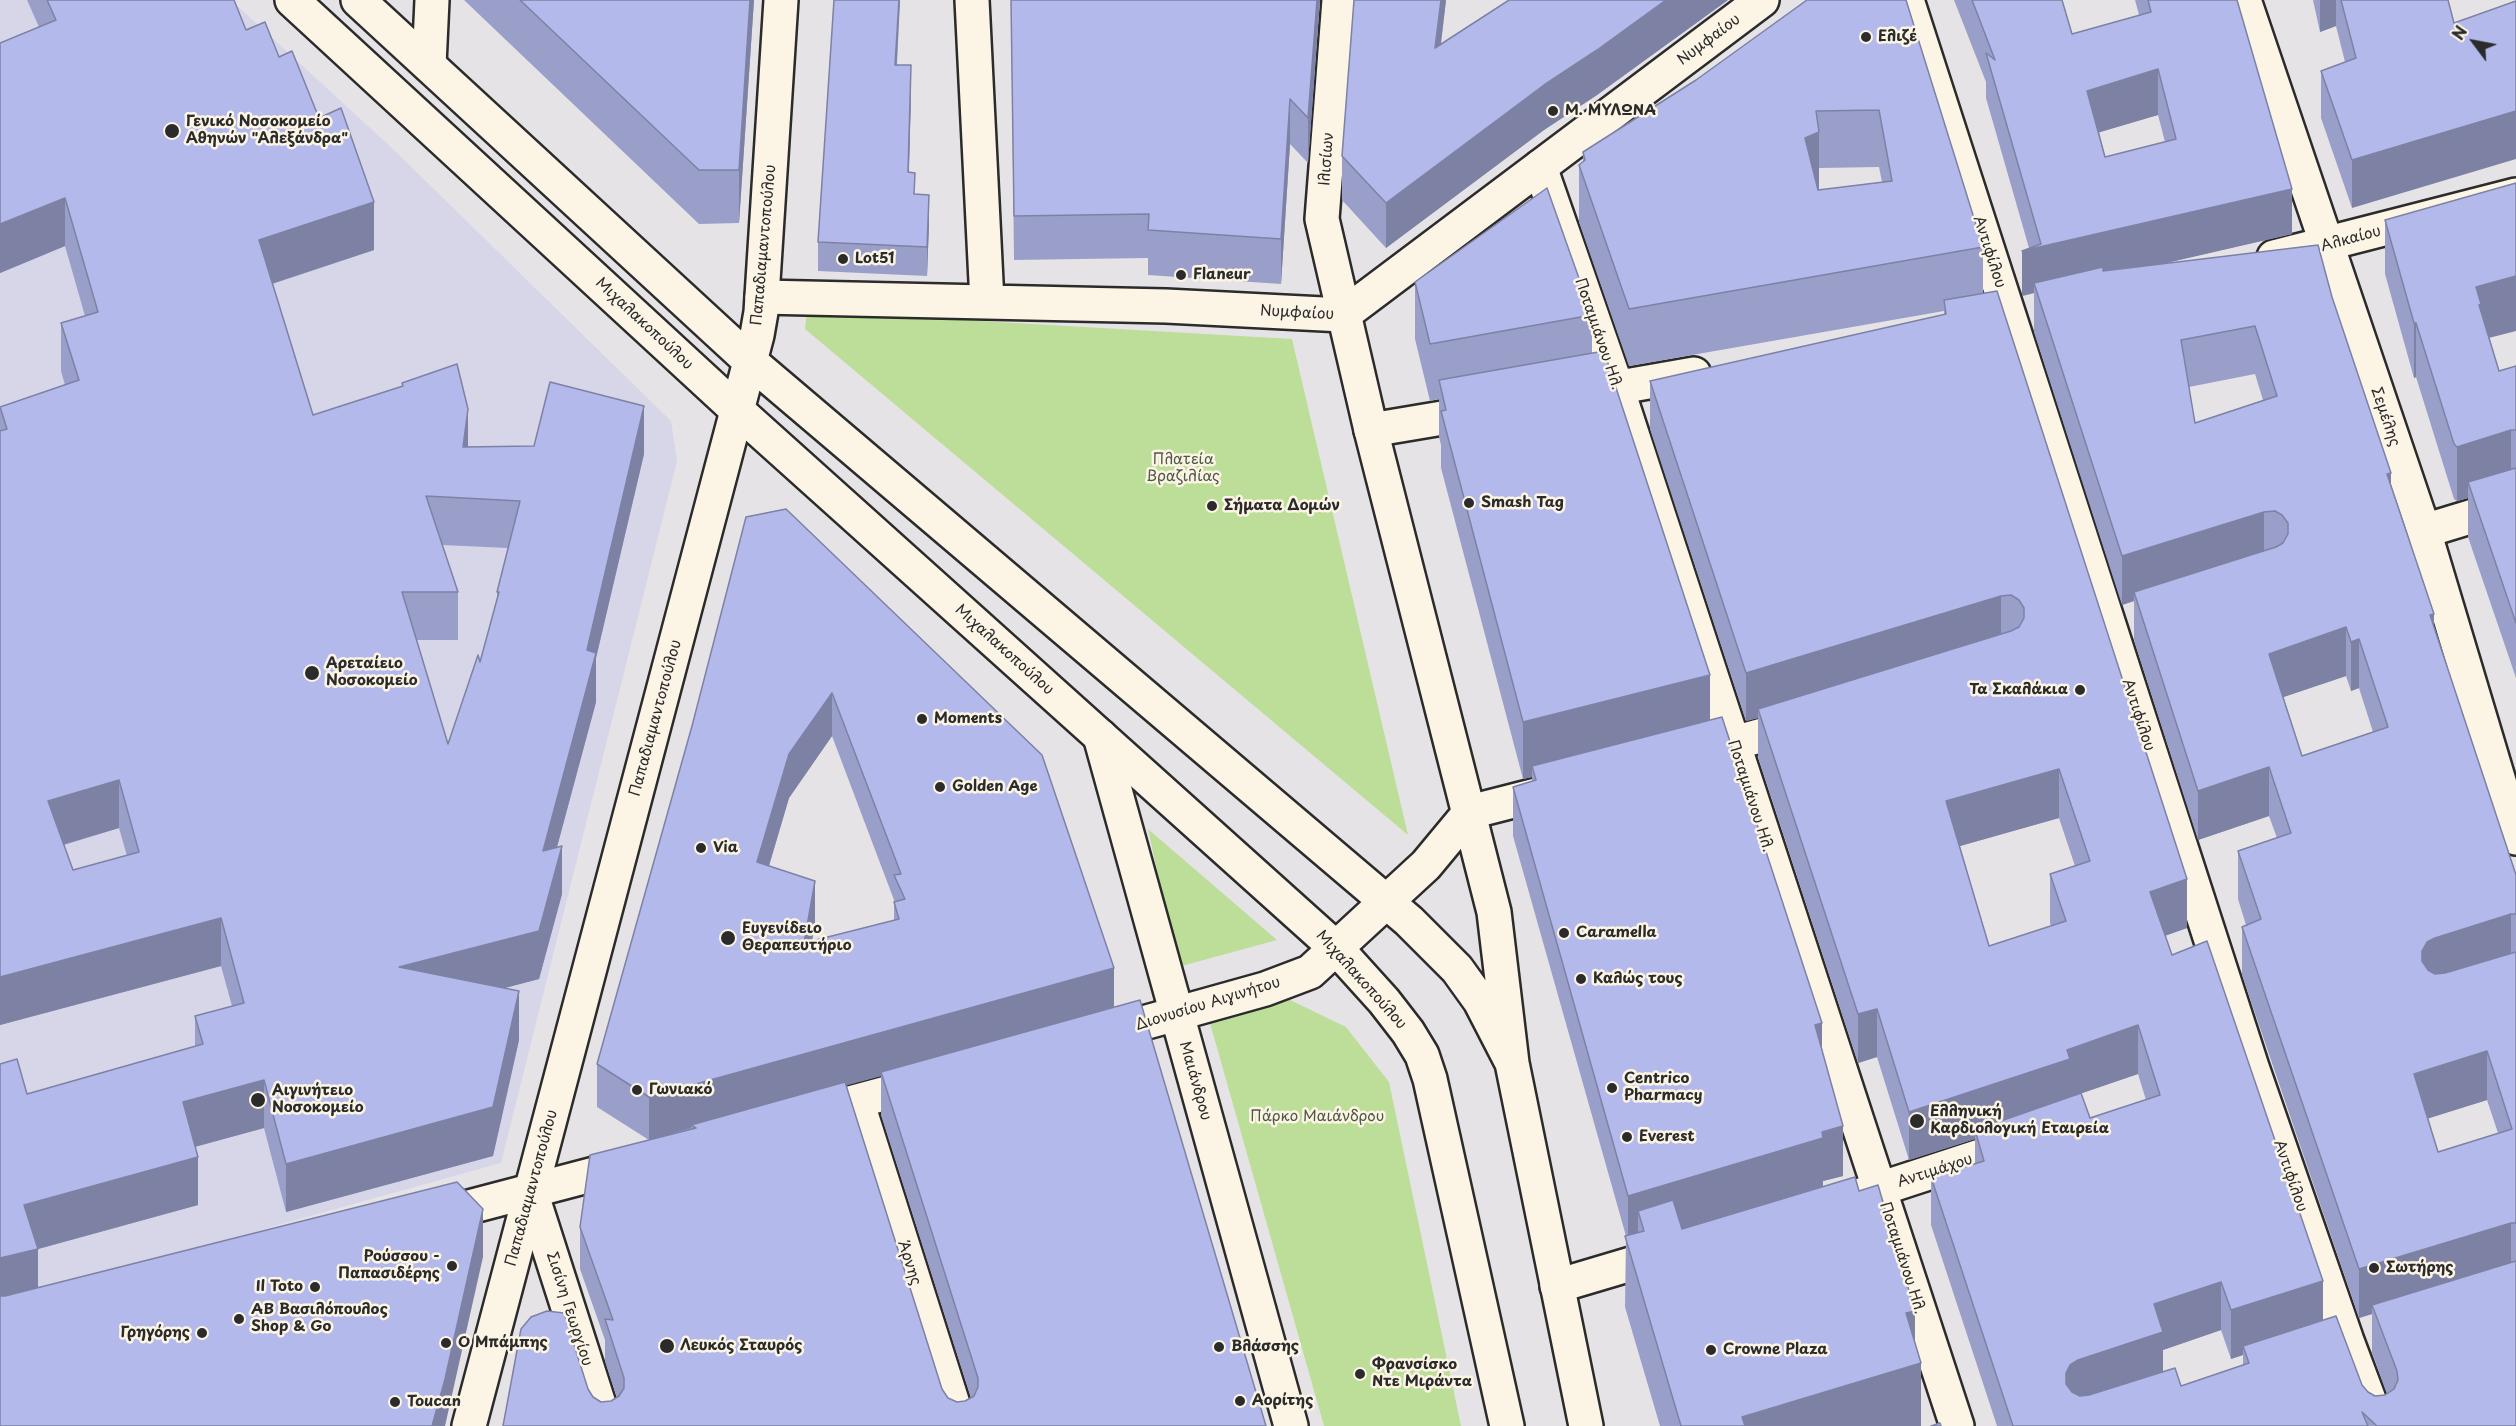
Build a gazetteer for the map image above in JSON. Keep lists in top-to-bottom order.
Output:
{
  "streets": {
    "street": [
      "Νυμφαίου",
      "Ιλισίων",
      "Αλκαίου",
      "Παπαδιαμαντοπούλου",
      "Αντιφίλου",
      "Μιχαλακοπούλου",
      "Ποταμιάνου Ηλ.",
      "Σεμέλης",
      "Διονυσίου Αιγινήτου",
      "Μαιάνδρου",
      "Αντιμάχου",
      "Άρνης",
      "Σισίνη Γεωργίου"
    ]
  },
  "crossings": [
    ["Νυμφαίου", "Ιλισίων"],
    ["Νυμφαίου", "Παπαδιαμαντοπούλου"],
    ["Νυμφαίου", "Ποταμιάνου Ηλ."],
    ["Αλκαίου", "Σεμέλης"],
    ["Παπαδιαμαντοπούλου", "Μιχαλακοπούλου"],
    ["Παπαδιαμαντοπούλου", "Σισίνη Γεωργίου"],
    ["Μιχαλακοπούλου", "Διονυσίου Αιγινήτου"],
    ["Μιχαλακοπούλου", "Μαιάνδρου"],
    ["Ποταμιάνου Ηλ.", "Αντιμάχου"],
    ["Διονυσίου Αιγινήτου", "Μαιάνδρου"]
  ],
  "parks": ["Πλατεία Βραζιλίας", "Πάρκο Μαιάνδρου"],
  "places": [
    "Ελιζέ",
    "Μ. ΜΥΛΩΝΑ",
    "Γενικό Νοσοκομείο Αθηνών \"Αλεξάνδρα\"",
    "Lot51",
    "Flaneur",
    "Smash Tag",
    "Σήματα Δομών",
    "Αρεταίειο Νοσοκομείο",
    "Τα Σκαλάκια",
    "Moments",
    "Golden Age",
    "Via",
    "Caramella",
    "Ευγενίδειο Θεραπευτήριο",
    "Καλώς τους",
    "Centrico Pharmacy",
    "Γωνιακό",
    "Αιγινήτειο Νοσοκομείο",
    "Ελληνική Καρδιολογική Εταιρεία",
    "Everest",
    "Ρούσσου - Παπασιδέρης",
    "Σωτήρης",
    "Il Toto",
    "ΑΒ Βασιλόπουλος Shop & Go",
    "Γρηγόρης",
    "Ο Μπάμπης",
    "Λευκός Σταυρός",
    "Βλάσσης",
    "Crowne Plaza",
    "Φρανσίσκο Ντε Μιράντα",
    "Αορίτης",
    "Toucan"
  ],
  "north": "top left"
}
